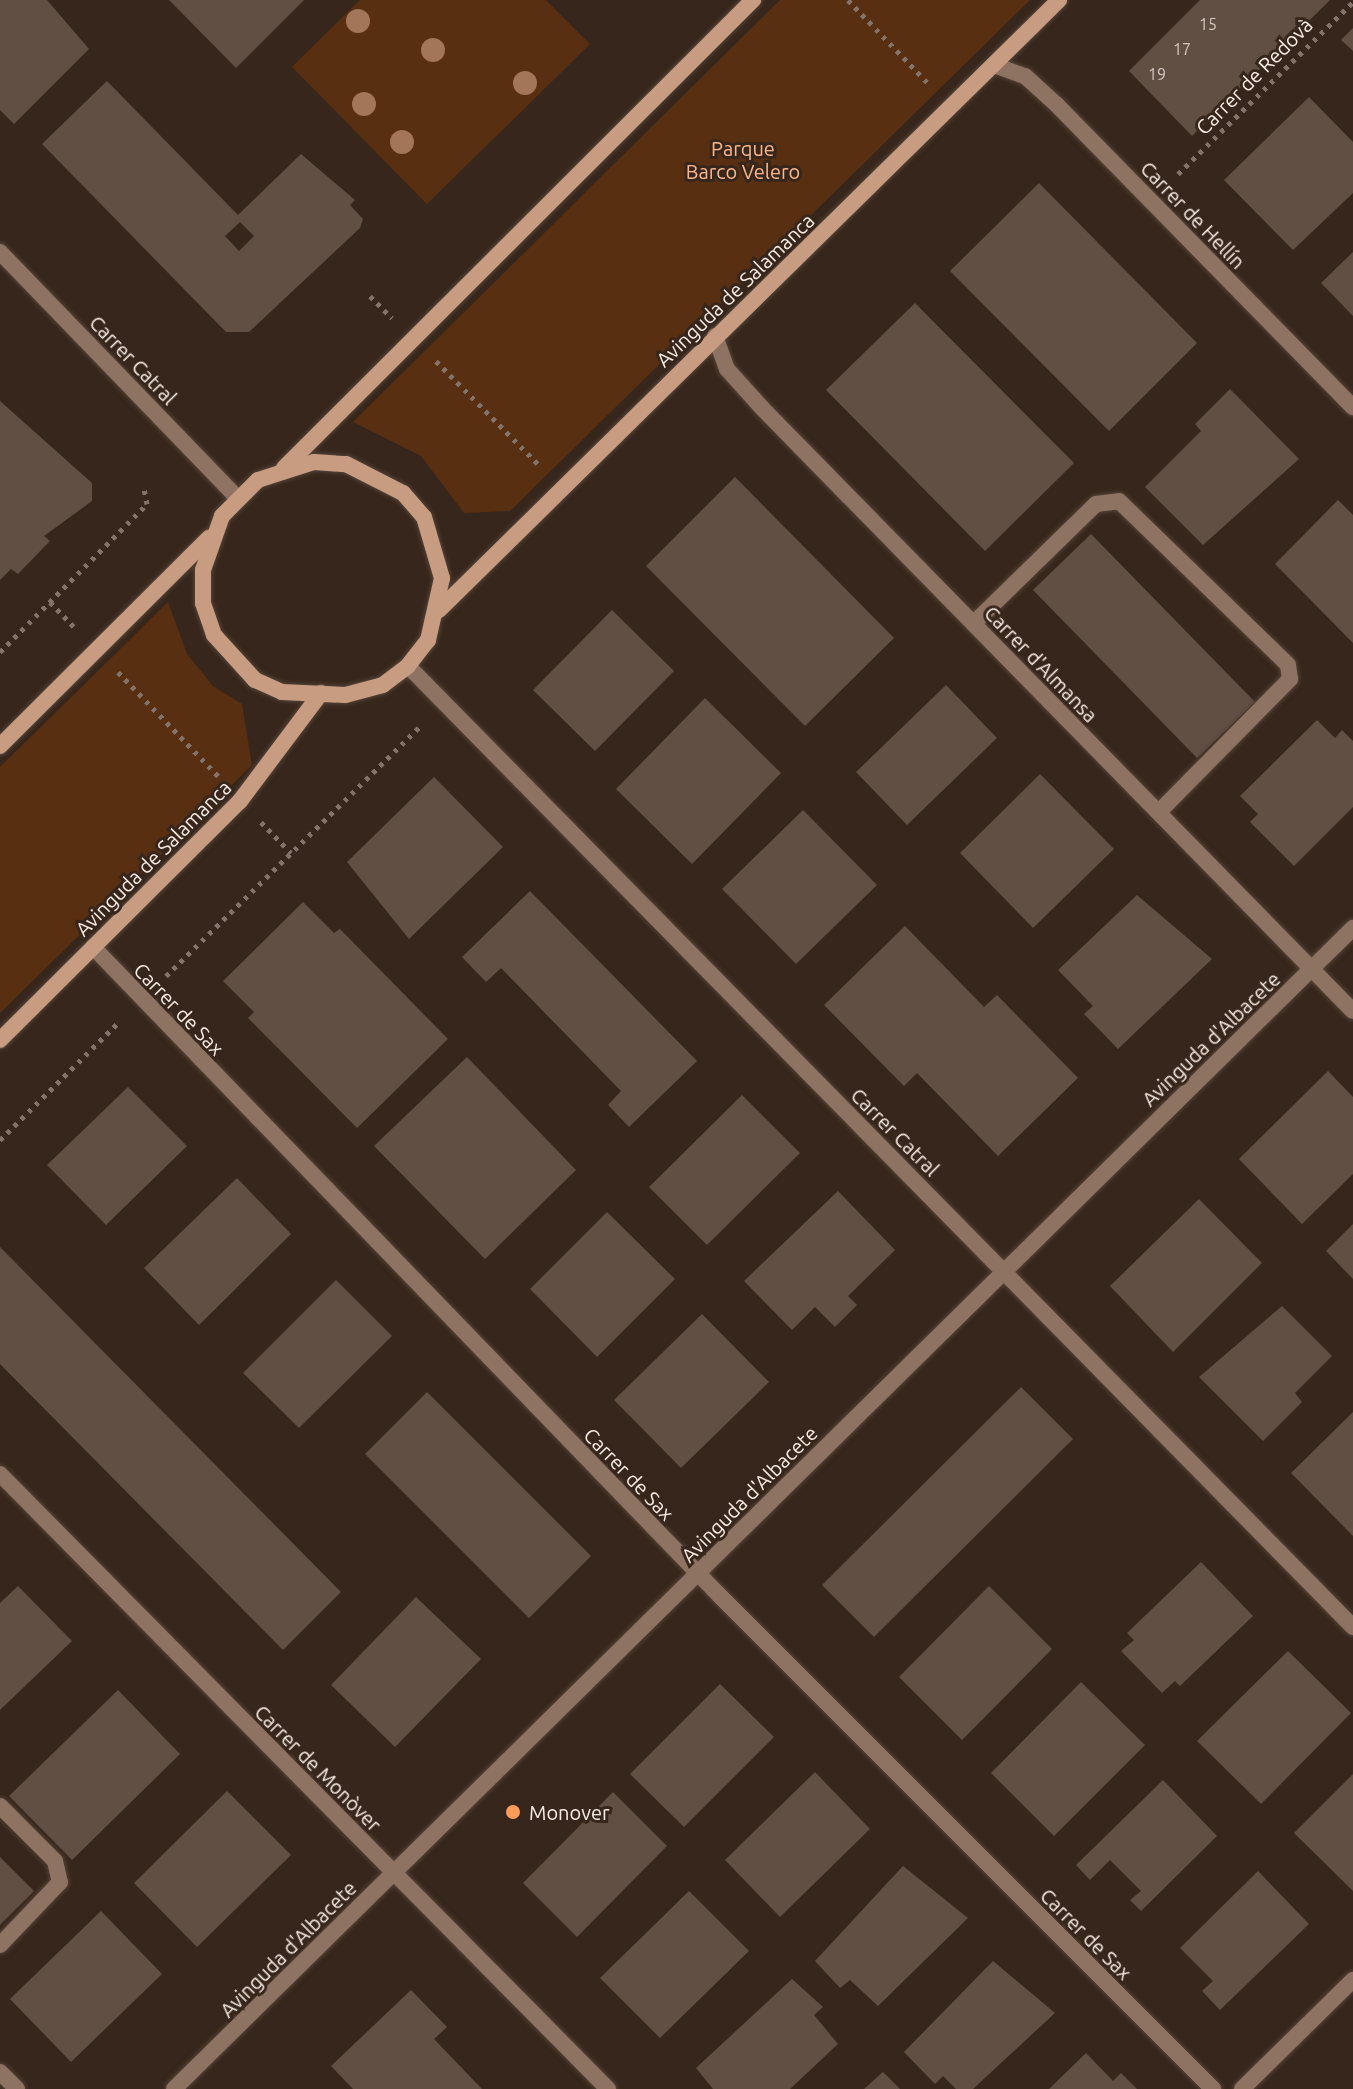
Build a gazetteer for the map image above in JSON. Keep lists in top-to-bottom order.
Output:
{
  "streets": {
    "street": [
      "Carrer de Hellín",
      "Avinguda de Salamanca",
      "Carrer Catral",
      "Carrer d'Almansa",
      "Carrer de Sax",
      "Avinguda d'Albacete",
      "Carrer de Monòver"
    ],
    "path": ["Carrer de Redovà"]
  },
  "crossings": [
    ["Carrer de Hellín", "Avinguda de Salamanca"],
    ["Avinguda de Salamanca", "Carrer Catral"],
    ["Avinguda de Salamanca", "Carrer d'Almansa"],
    ["Avinguda de Salamanca", "Carrer de Sax"],
    ["Carrer Catral", "Avinguda d'Albacete"],
    ["Carrer d'Almansa", "Avinguda d'Albacete"],
    ["Carrer de Sax", "Avinguda d'Albacete"],
    ["Avinguda d'Albacete", "Carrer de Monòver"]
  ],
  "parks": ["Parque Barco Velero"],
  "places": ["Monover"],
  "house_numbers": ["15", "17", "19"]
}
